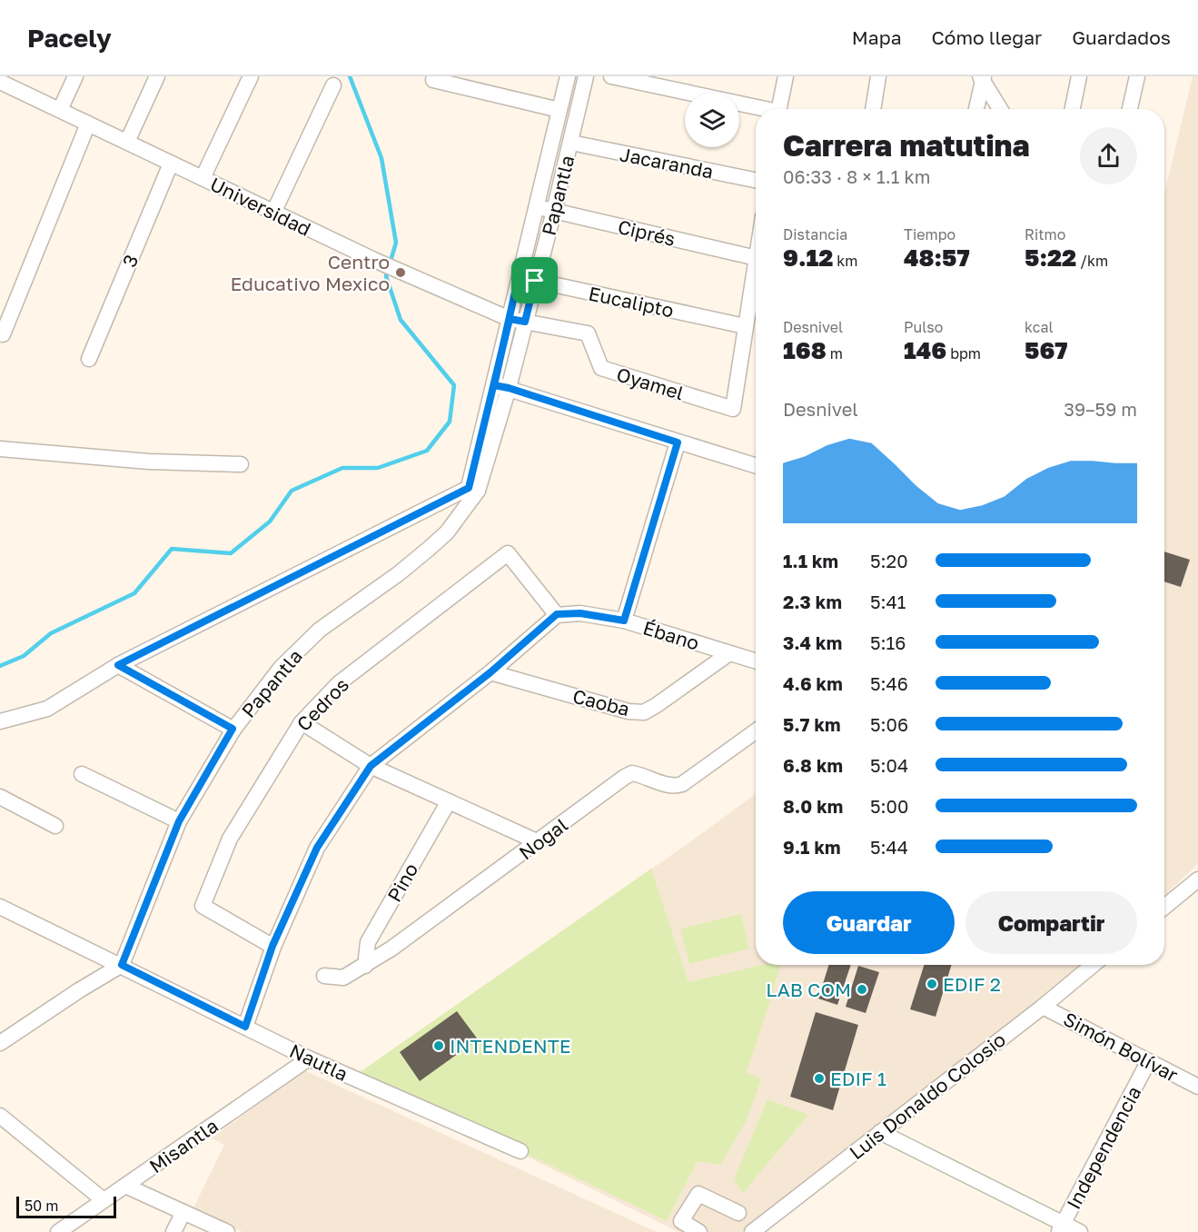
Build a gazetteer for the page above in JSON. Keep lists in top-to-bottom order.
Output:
{
  "streets": {
    "street": [
      "Jacaranda",
      "Papantla",
      "Universidad",
      "Ciprés",
      "3",
      "Eucalipto",
      "Oyamel",
      "Ébano",
      "Caoba",
      "Cedros",
      "Nogal",
      "Pino",
      "Simón Bolívar",
      "Nautla",
      "Luis Donaldo Colosio",
      "Misantla",
      "Independencia"
    ]
  },
  "crossings": [
    ["Jacaranda", "Papantla"],
    ["Papantla", "Universidad"],
    ["Papantla", "Ciprés"],
    ["Papantla", "Eucalipto"],
    ["Papantla", "Oyamel"],
    ["Papantla", "Nautla"],
    ["Universidad", "3"],
    ["Universidad", "Oyamel"],
    ["Eucalipto", "Oyamel"],
    ["Ébano", "Caoba"],
    ["Ébano", "Cedros"],
    ["Nogal", "Pino"],
    ["Simón Bolívar", "Luis Donaldo Colosio"],
    ["Simón Bolívar", "Independencia"],
    ["Nautla", "Misantla"]
  ],
  "places": [
    "Centro Educativo Mexico",
    "EDIF 2",
    "LAB COM",
    "INTENDENTE",
    "EDIF 1"
  ],
  "scale_bar": "50 m",
  "page": {
    "header": "Pacely",
    "nav": ["Mapa", "Cómo llegar", "Guardados"],
    "heading": ["Carrera matutina", "06:33 · 8 × 1.1 km"],
    "stats": [
      ["Distancia", "9.12 km"],
      ["Tiempo", "48:57"],
      ["Ritmo", "5:22 /km"],
      ["Desnivel", "168 m"],
      ["Pulso", "146 bpm"],
      ["kcal", "567"]
    ],
    "chart": ["Desnivel", "39–59 m"],
    "list": [
      {
        "name": "1.1 km",
        "note": "5:20"
      },
      {
        "name": "2.3 km",
        "note": "5:41"
      },
      {
        "name": "3.4 km",
        "note": "5:16"
      },
      {
        "name": "4.6 km",
        "note": "5:46"
      },
      {
        "name": "5.7 km",
        "note": "5:06"
      },
      {
        "name": "6.8 km",
        "note": "5:04"
      },
      {
        "name": "8.0 km",
        "note": "5:00"
      },
      {
        "name": "9.1 km",
        "note": "5:44"
      }
    ],
    "buttons": ["Guardar", "Compartir"],
    "scale": "50 m"
  }
}
